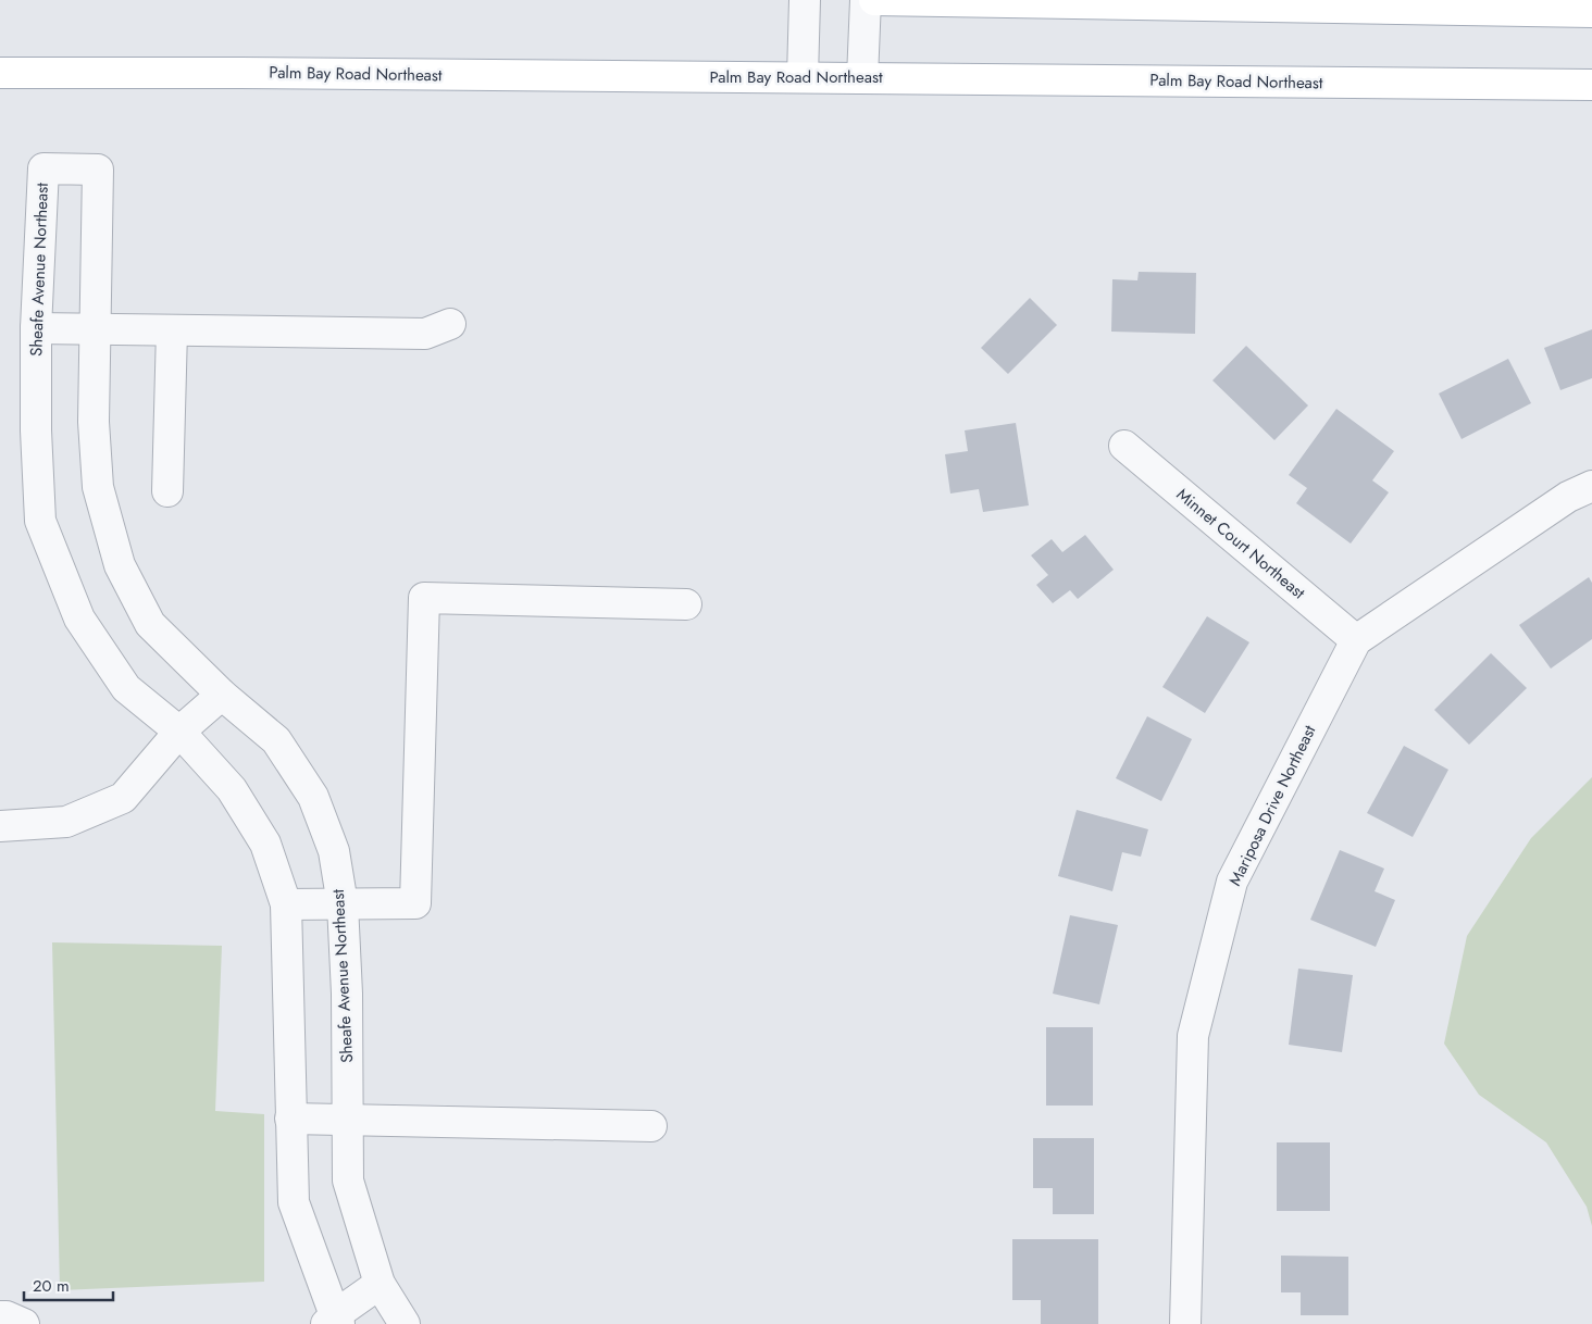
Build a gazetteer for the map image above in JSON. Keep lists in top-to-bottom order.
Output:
{
  "streets": {
    "main road": ["Palm Bay Road Northeast"],
    "street": ["Sheafe Avenue Northeast", "Minnet Court Northeast", "Mariposa Drive Northeast"]
  },
  "crossings": [
    ["Minnet Court Northeast", "Mariposa Drive Northeast"]
  ],
  "scale_bar": "20 m"
}
